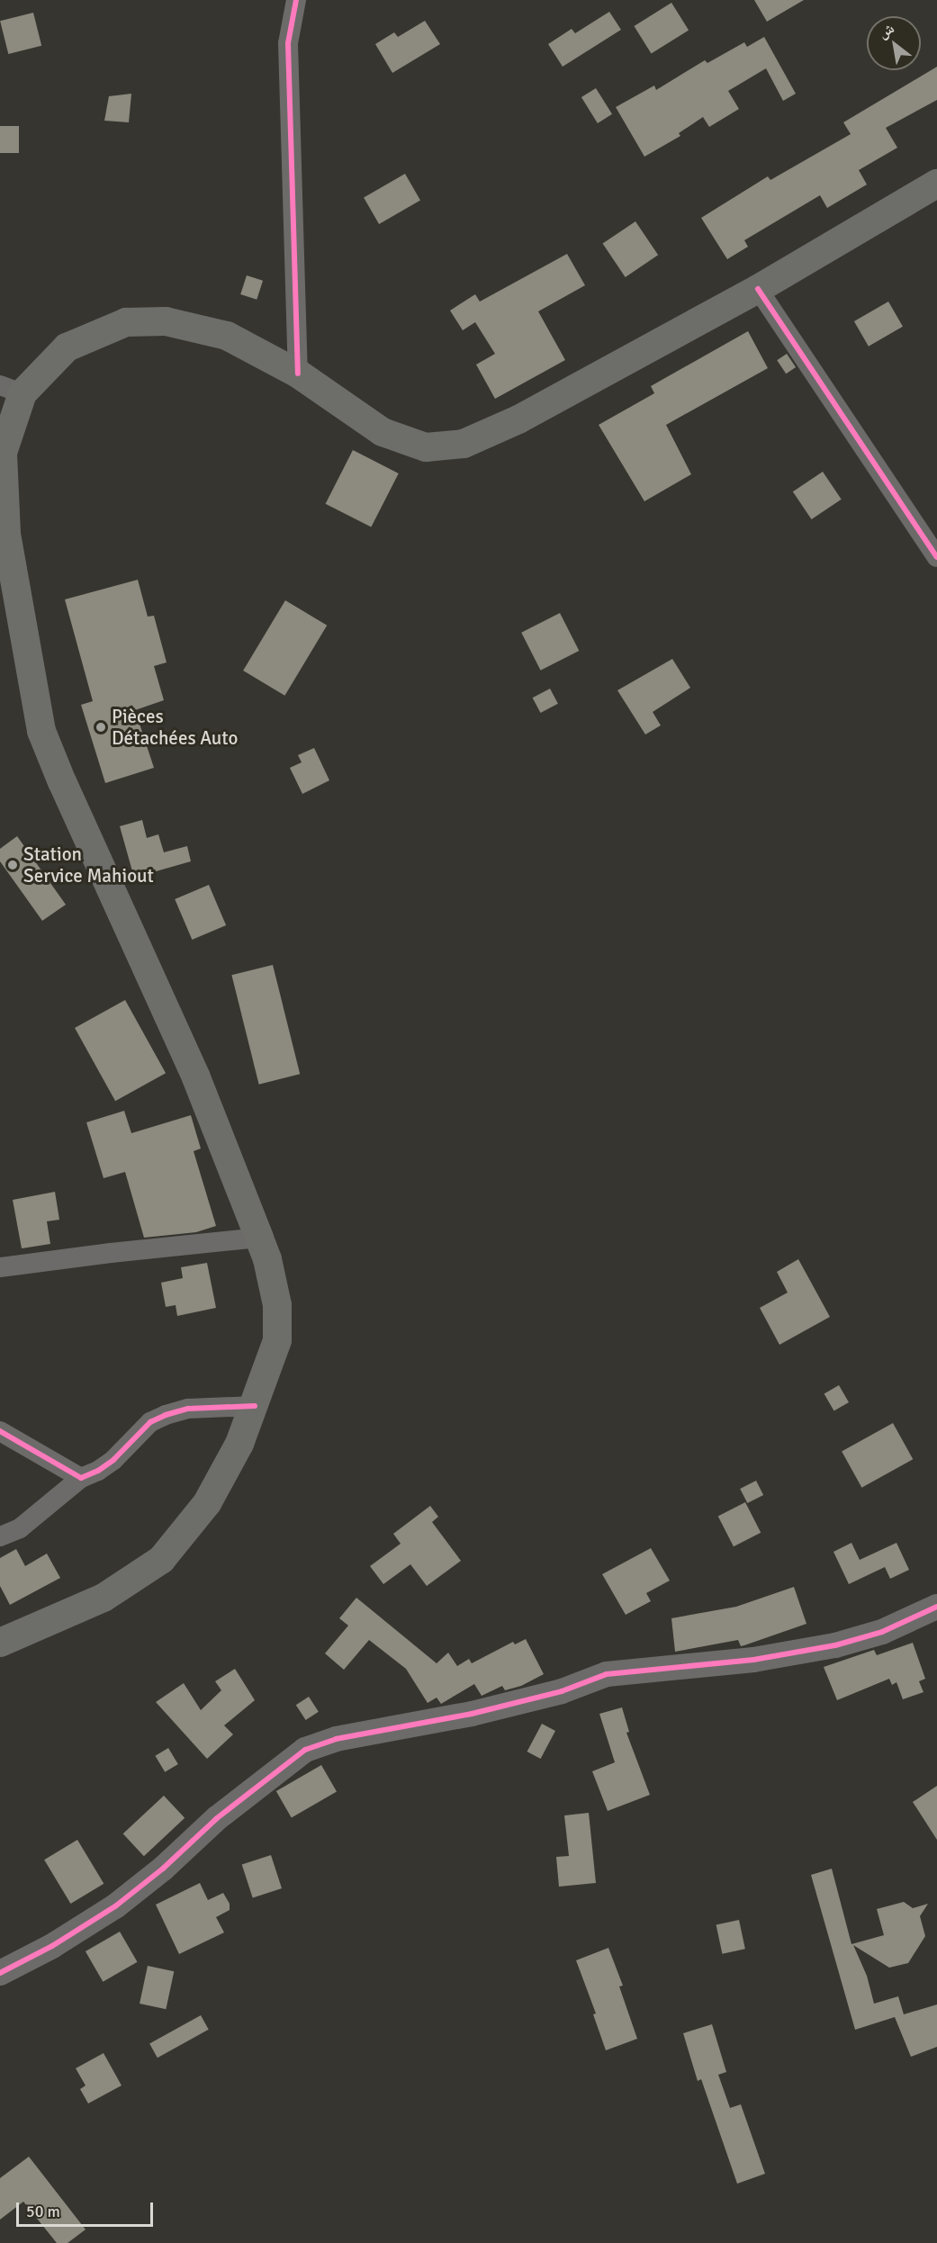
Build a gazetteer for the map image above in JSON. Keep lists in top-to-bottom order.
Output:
{
  "places": ["Pièces Détachées Auto", "Station Service Mahiout"],
  "scale_bar": "50 m",
  "north": "top left"
}
